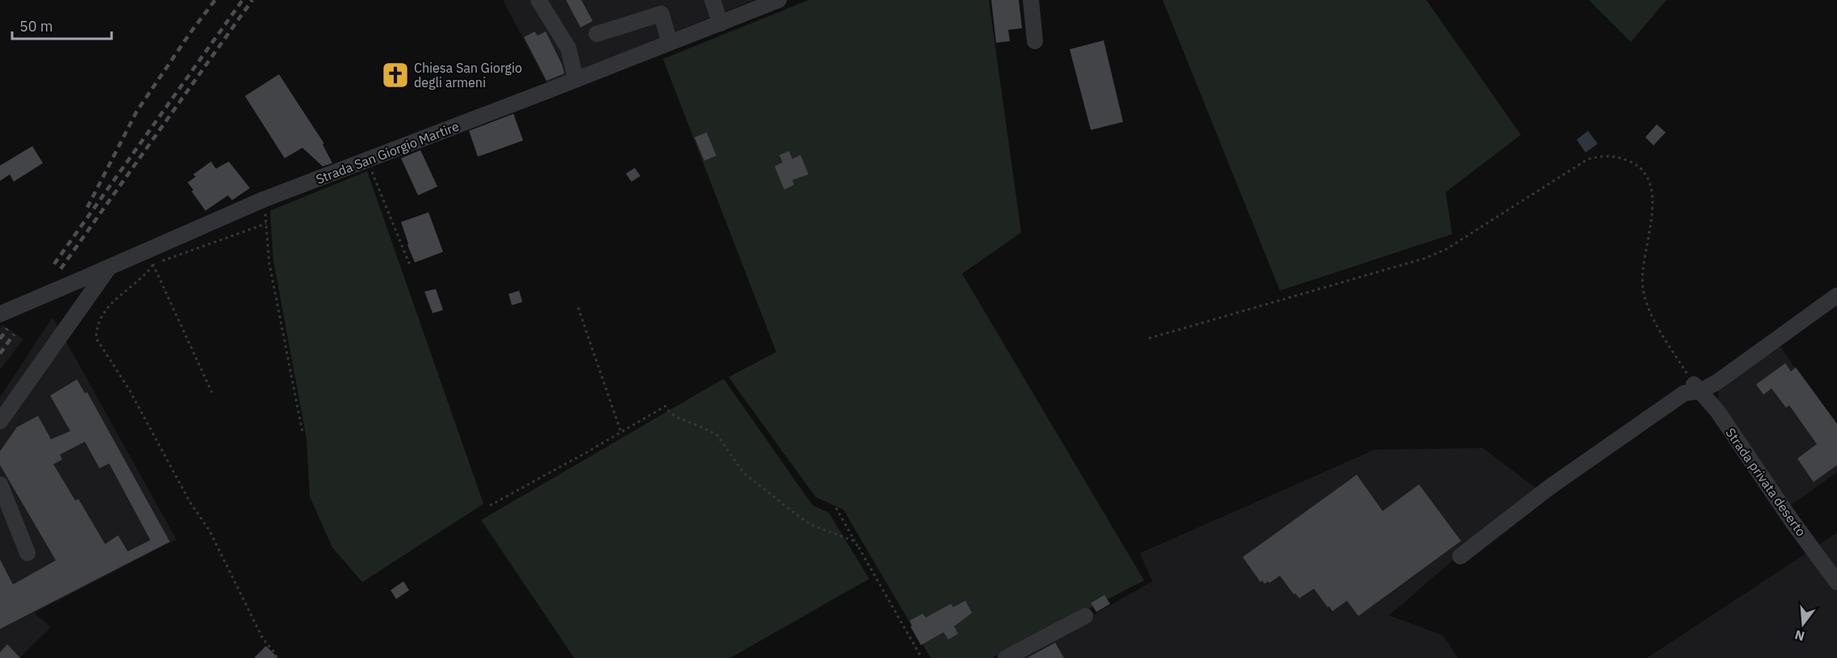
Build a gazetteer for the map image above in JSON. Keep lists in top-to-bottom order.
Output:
{
  "streets": {
    "street": ["Strada San Giorgio Martire", "Strada privata deserto"]
  },
  "places": {
    "church": ["Chiesa San Giorgio degli armeni"]
  },
  "scale_bar": "50 m",
  "north": "bottom"
}
